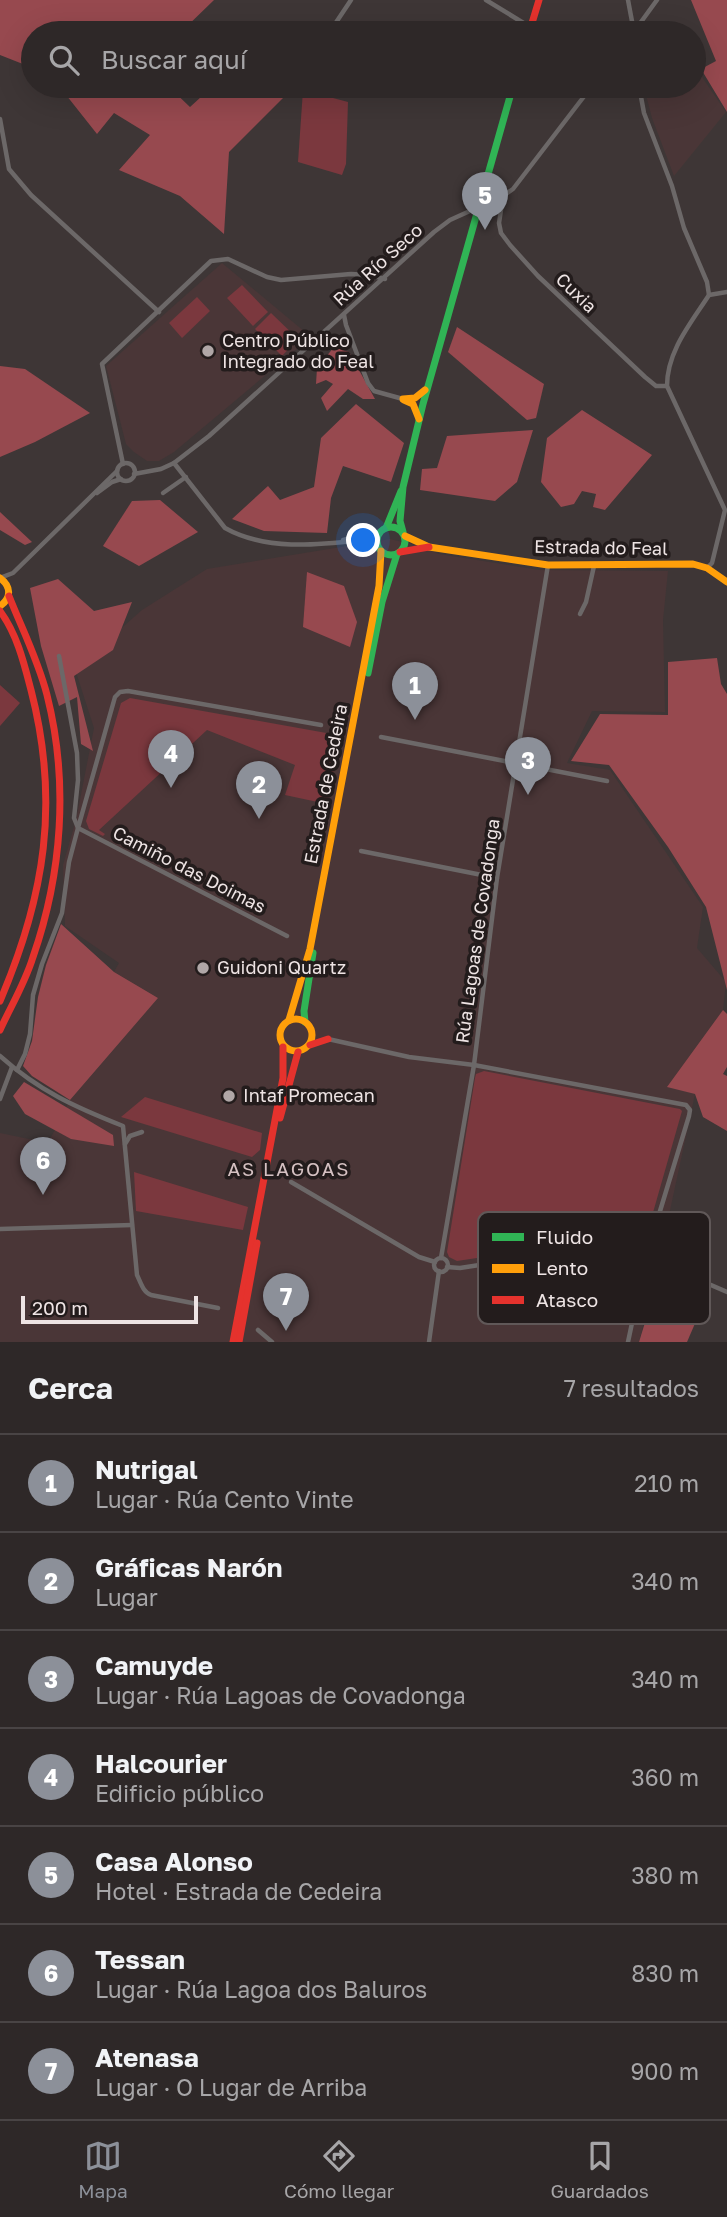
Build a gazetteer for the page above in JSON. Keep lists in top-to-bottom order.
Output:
{
  "streets": {
    "main road": ["Estrada do Feal", "Estrada de Cedeira"],
    "street": [
      "Rúa Río Seco",
      "Cuxia",
      "Camiño das Doimas",
      "Rúa Lagoas de Covadonga"
    ]
  },
  "crossings": [
    ["Rúa Río Seco", "Cuxia"],
    ["Estrada do Feal", "Estrada de Cedeira"],
    ["Estrada do Feal", "Rúa Lagoas de Covadonga"]
  ],
  "districts": ["AS LAGOAS"],
  "places": ["Centro Público Integrado do Feal", "Guidoni Quartz", "Intaf Promecan"],
  "legend": ["Fluido", "Lento", "Atasco"],
  "scale_bar": "200 m",
  "page": {
    "search": "Buscar aquí",
    "pins": [
      "5",
      "1",
      "4",
      "3",
      "2",
      "6",
      "7"
    ],
    "scale": "200 m",
    "heading": ["Cerca", "7 resultados"],
    "list": [
      {
        "mark": "1",
        "name": "Nutrigal",
        "note": "Lugar · Rúa Cento Vinte",
        "value": "210 m"
      },
      {
        "mark": "2",
        "name": "Gráficas Narón",
        "note": "Lugar",
        "value": "340 m"
      },
      {
        "mark": "3",
        "name": "Camuyde",
        "note": "Lugar · Rúa Lagoas de Covadonga",
        "value": "340 m"
      },
      {
        "mark": "4",
        "name": "Halcourier",
        "note": "Edificio público",
        "value": "360 m"
      },
      {
        "mark": "5",
        "name": "Casa Alonso",
        "note": "Hotel · Estrada de Cedeira",
        "value": "380 m"
      },
      {
        "mark": "6",
        "name": "Tessan",
        "note": "Lugar · Rúa Lagoa dos Baluros",
        "value": "830 m"
      },
      {
        "mark": "7",
        "name": "Atenasa",
        "note": "Lugar · O Lugar de Arriba",
        "value": "900 m"
      }
    ],
    "nav": ["Mapa", "Cómo llegar", "Guardados"]
  }
}
